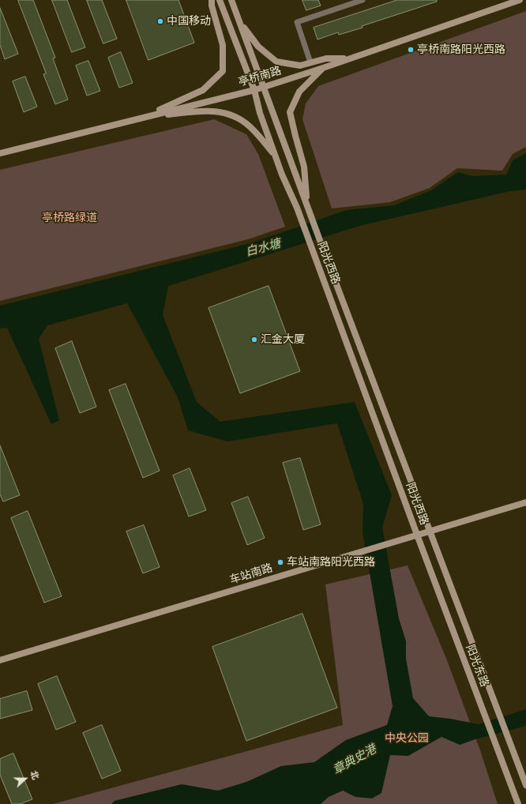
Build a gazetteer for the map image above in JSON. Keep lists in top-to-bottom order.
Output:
{
  "streets": {
    "main road": [
      "亭桥南路",
      "阳光西路",
      "车站南路",
      "阳光东路"
    ]
  },
  "crossings": [
    ["亭桥南路", "阳光西路"],
    ["阳光西路", "车站南路"],
    ["阳光西路", "阳光东路"],
    ["车站南路", "阳光东路"]
  ],
  "water": ["白水塘", "章典史港"],
  "parks": ["亭桥路绿道", "中央公园"],
  "places": [
    "中国移动",
    "亭桥南路阳光西路",
    "汇金大厦",
    "车站南路阳光西路"
  ],
  "north": "right"
}
